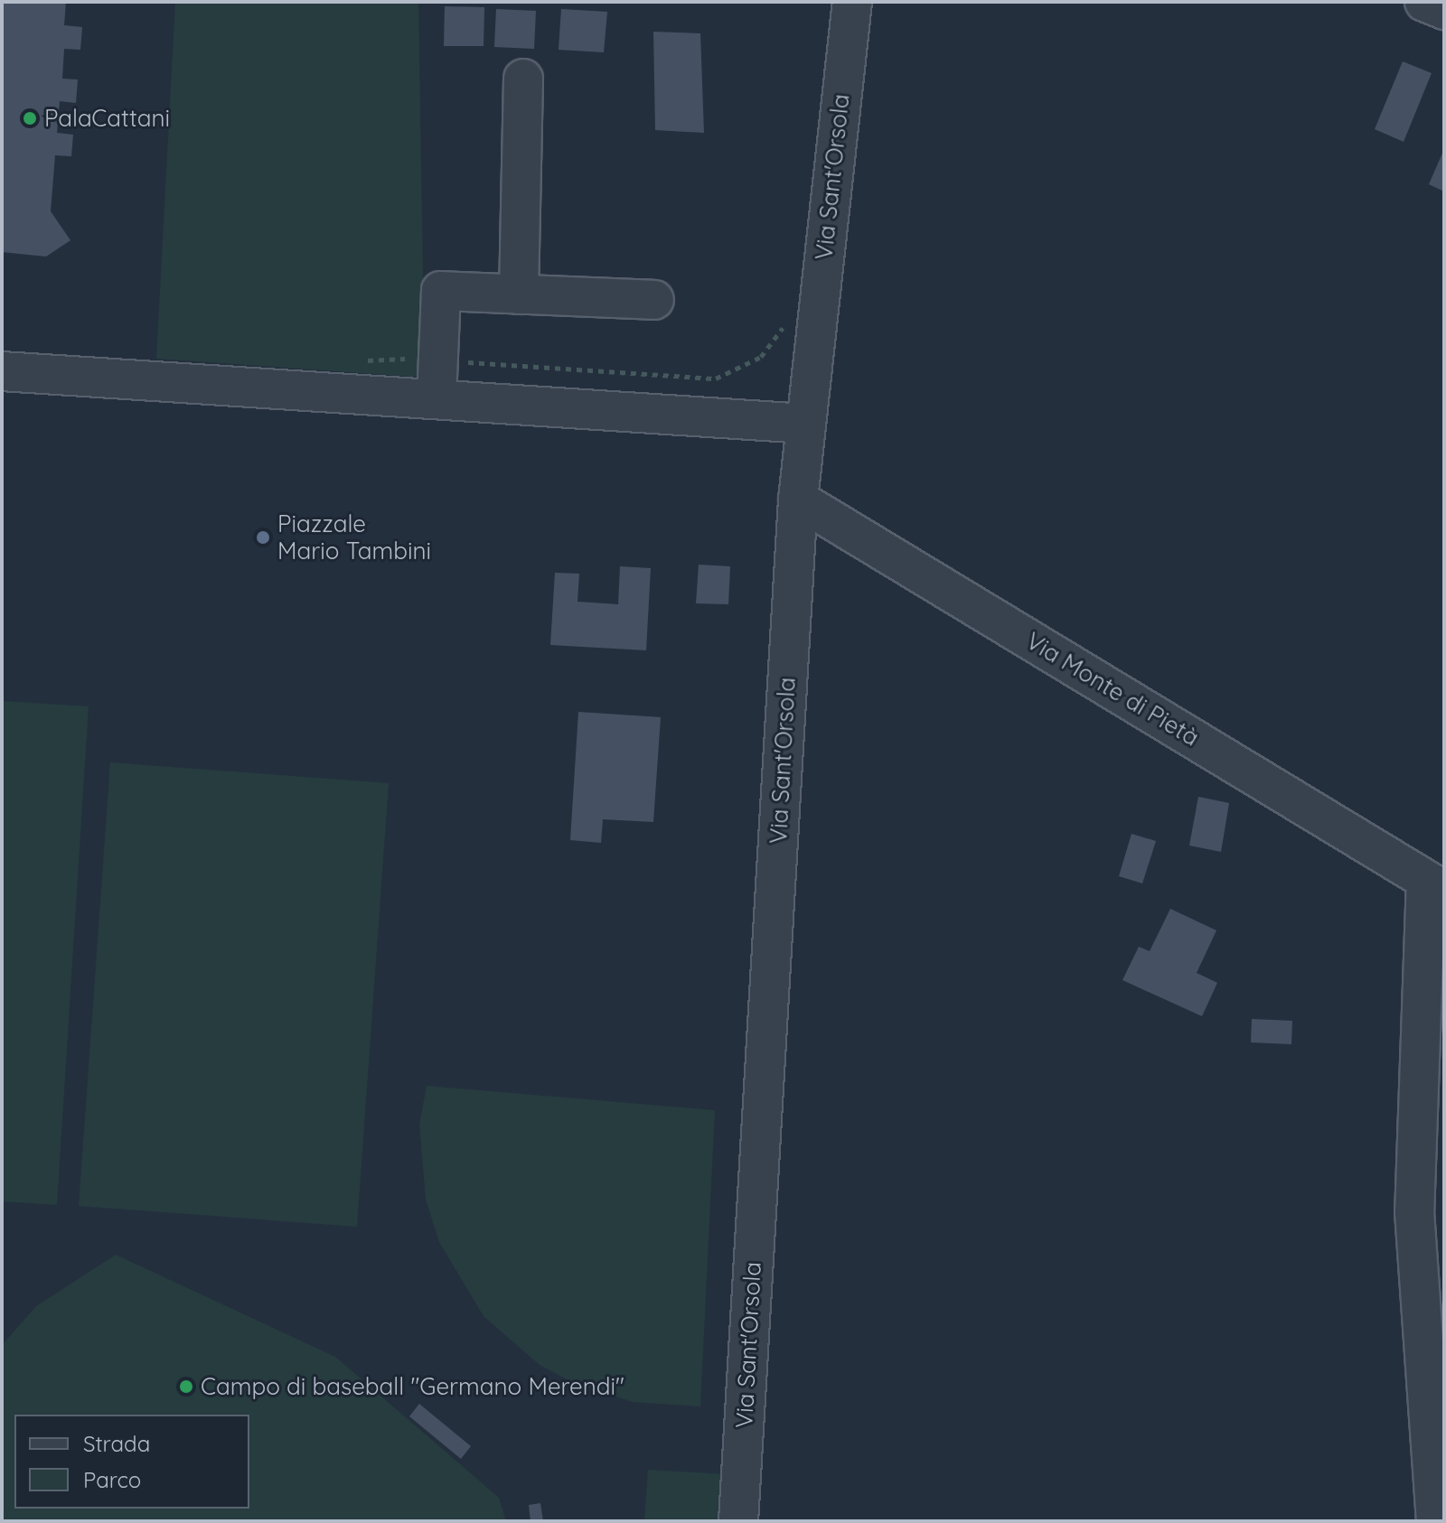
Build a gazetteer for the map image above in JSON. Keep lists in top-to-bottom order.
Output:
{
  "streets": {
    "street": ["Via Sant'Orsola", "Via Monte di Pietà"]
  },
  "crossings": [
    ["Via Sant'Orsola", "Via Monte di Pietà"]
  ],
  "places": ["PalaCattani", "Piazzale Mario Tambini", "Campo di baseball \"Germano Merendi\""],
  "legend": ["Strada", "Parco"]
}
